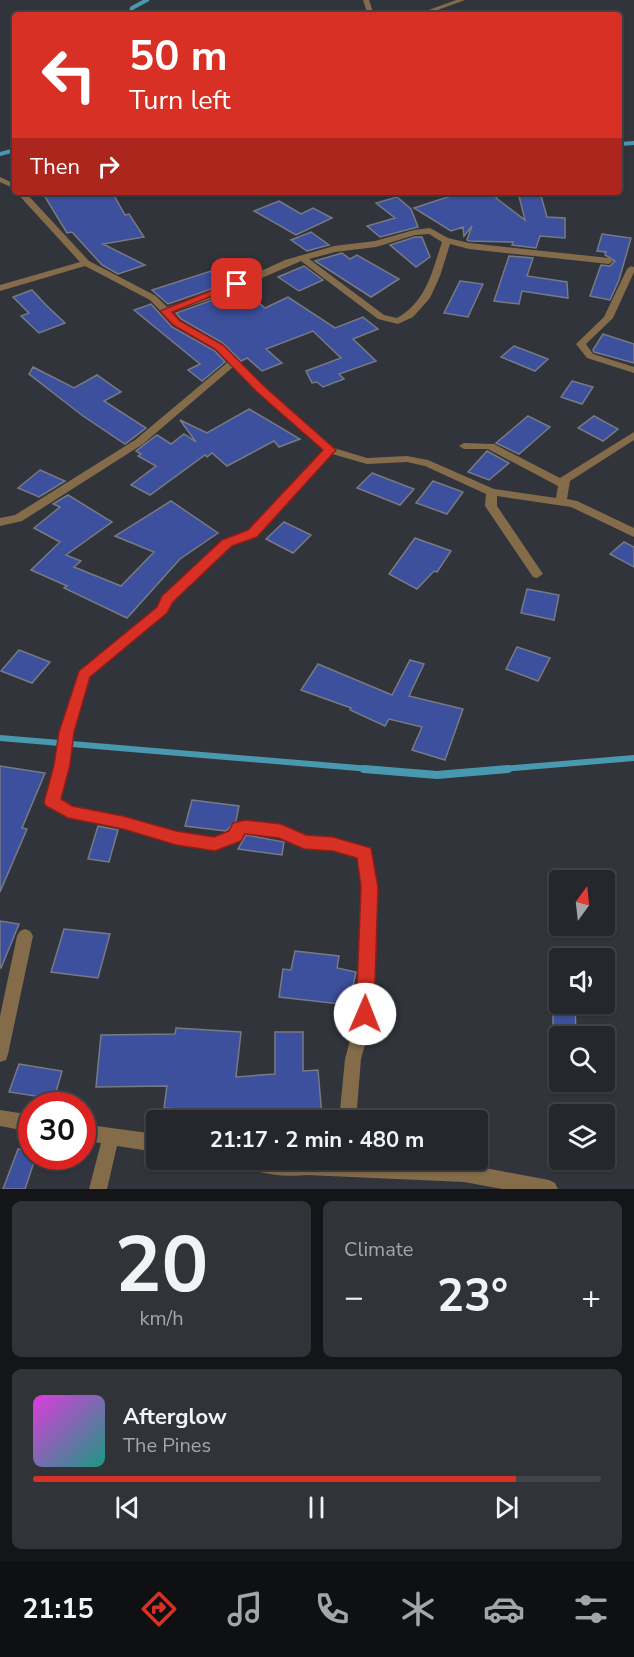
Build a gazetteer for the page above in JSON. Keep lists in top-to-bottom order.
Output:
{
  "north": "top",
  "page": {
    "turn": ["50 m", "Turn left"],
    "then": "Then",
    "limit": "30",
    "trip": "21:17 · 2 min · 480 m",
    "tile": [
      ["20", "km/h"],
      "Climate"
    ],
    "heat": ["−", "23°", "+"],
    "song": ["Afterglow", "The Pines"],
    "tabs": "21:15"
  }
}
